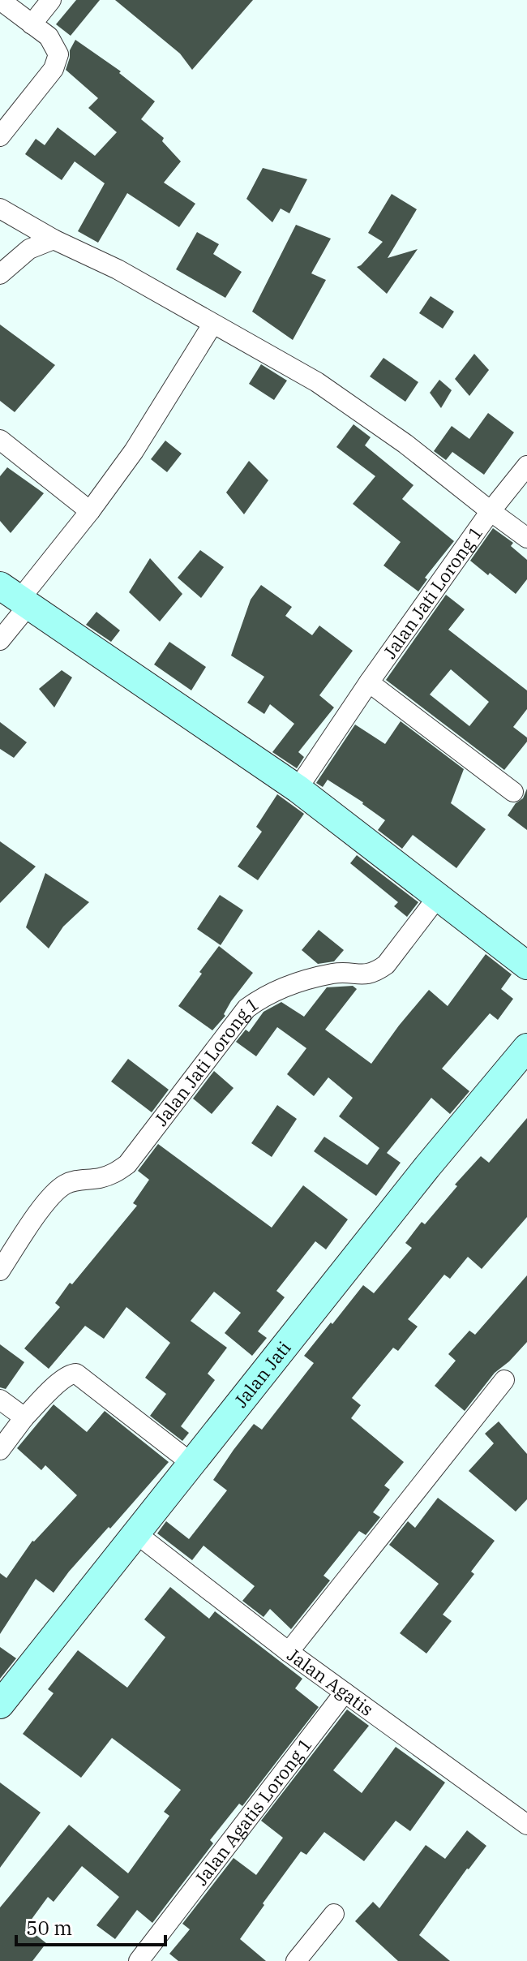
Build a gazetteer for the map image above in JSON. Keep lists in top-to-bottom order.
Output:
{
  "streets": {
    "street": [
      "Jalan Jati Lorong 1",
      "Jalan Jati",
      "Jalan Agatis",
      "Jalan Agatis Lorong 1"
    ]
  },
  "crossings": [
    ["Jalan Jati", "Jalan Agatis"],
    ["Jalan Agatis", "Jalan Agatis Lorong 1"]
  ],
  "scale_bar": "50 m"
}
